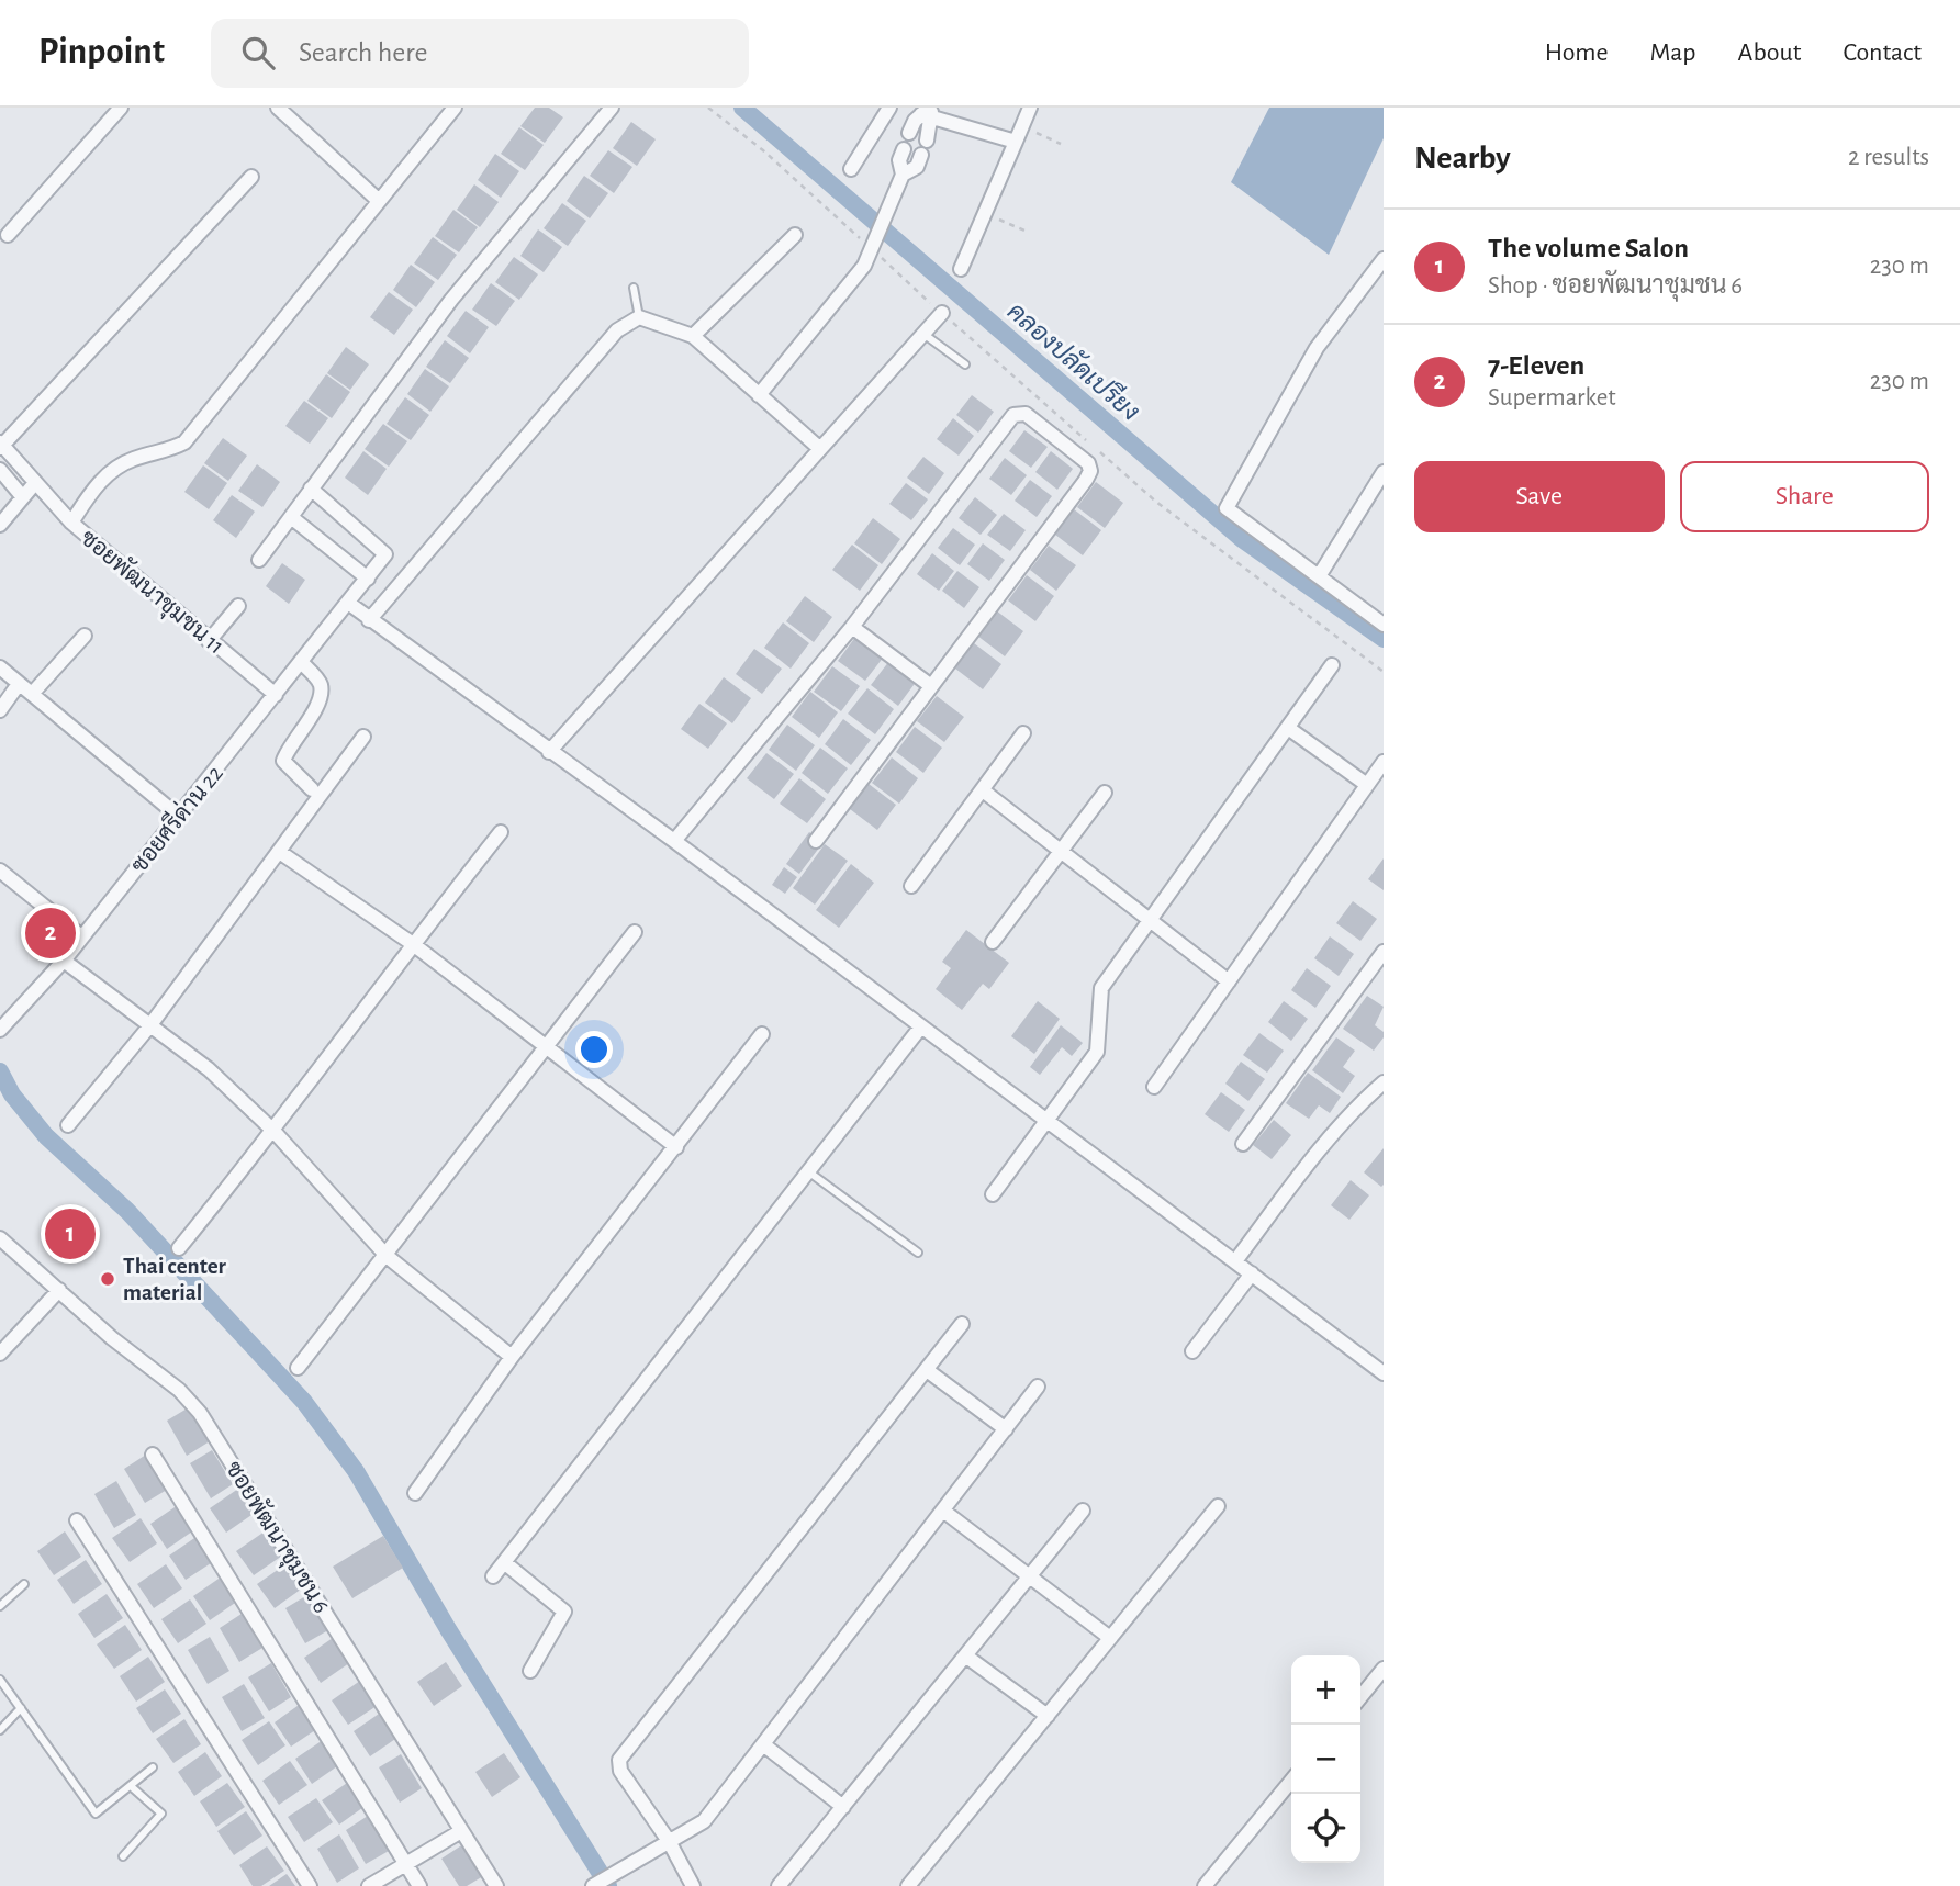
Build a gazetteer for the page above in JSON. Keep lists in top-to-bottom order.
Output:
{
  "streets": {
    "street": ["ซอยพัฒนาชุมชน 11", "ซอยศรีด่าน 22", "ซอยพัฒนาชุมชน 6"]
  },
  "crossings": [
    ["ซอยพัฒนาชุมชน 11", "ซอยศรีด่าน 22"]
  ],
  "water": ["คลองปลัดเปรียง"],
  "places": ["Thai center material"],
  "page": {
    "header": "Pinpoint",
    "search": "Search here",
    "nav": [
      "Home",
      "Map",
      "About",
      "Contact"
    ],
    "heading": ["Nearby", "2 results"],
    "list": [
      {
        "mark": "1",
        "name": "The volume Salon",
        "note": "Shop · ซอยพัฒนาชุมชน 6",
        "value": "230 m"
      },
      {
        "mark": "2",
        "name": "7-Eleven",
        "note": "Supermarket",
        "value": "230 m"
      }
    ],
    "buttons": ["Save", "Share"],
    "pins": ["2", "1"],
    "map_buttons": ["+", "−"]
  }
}
